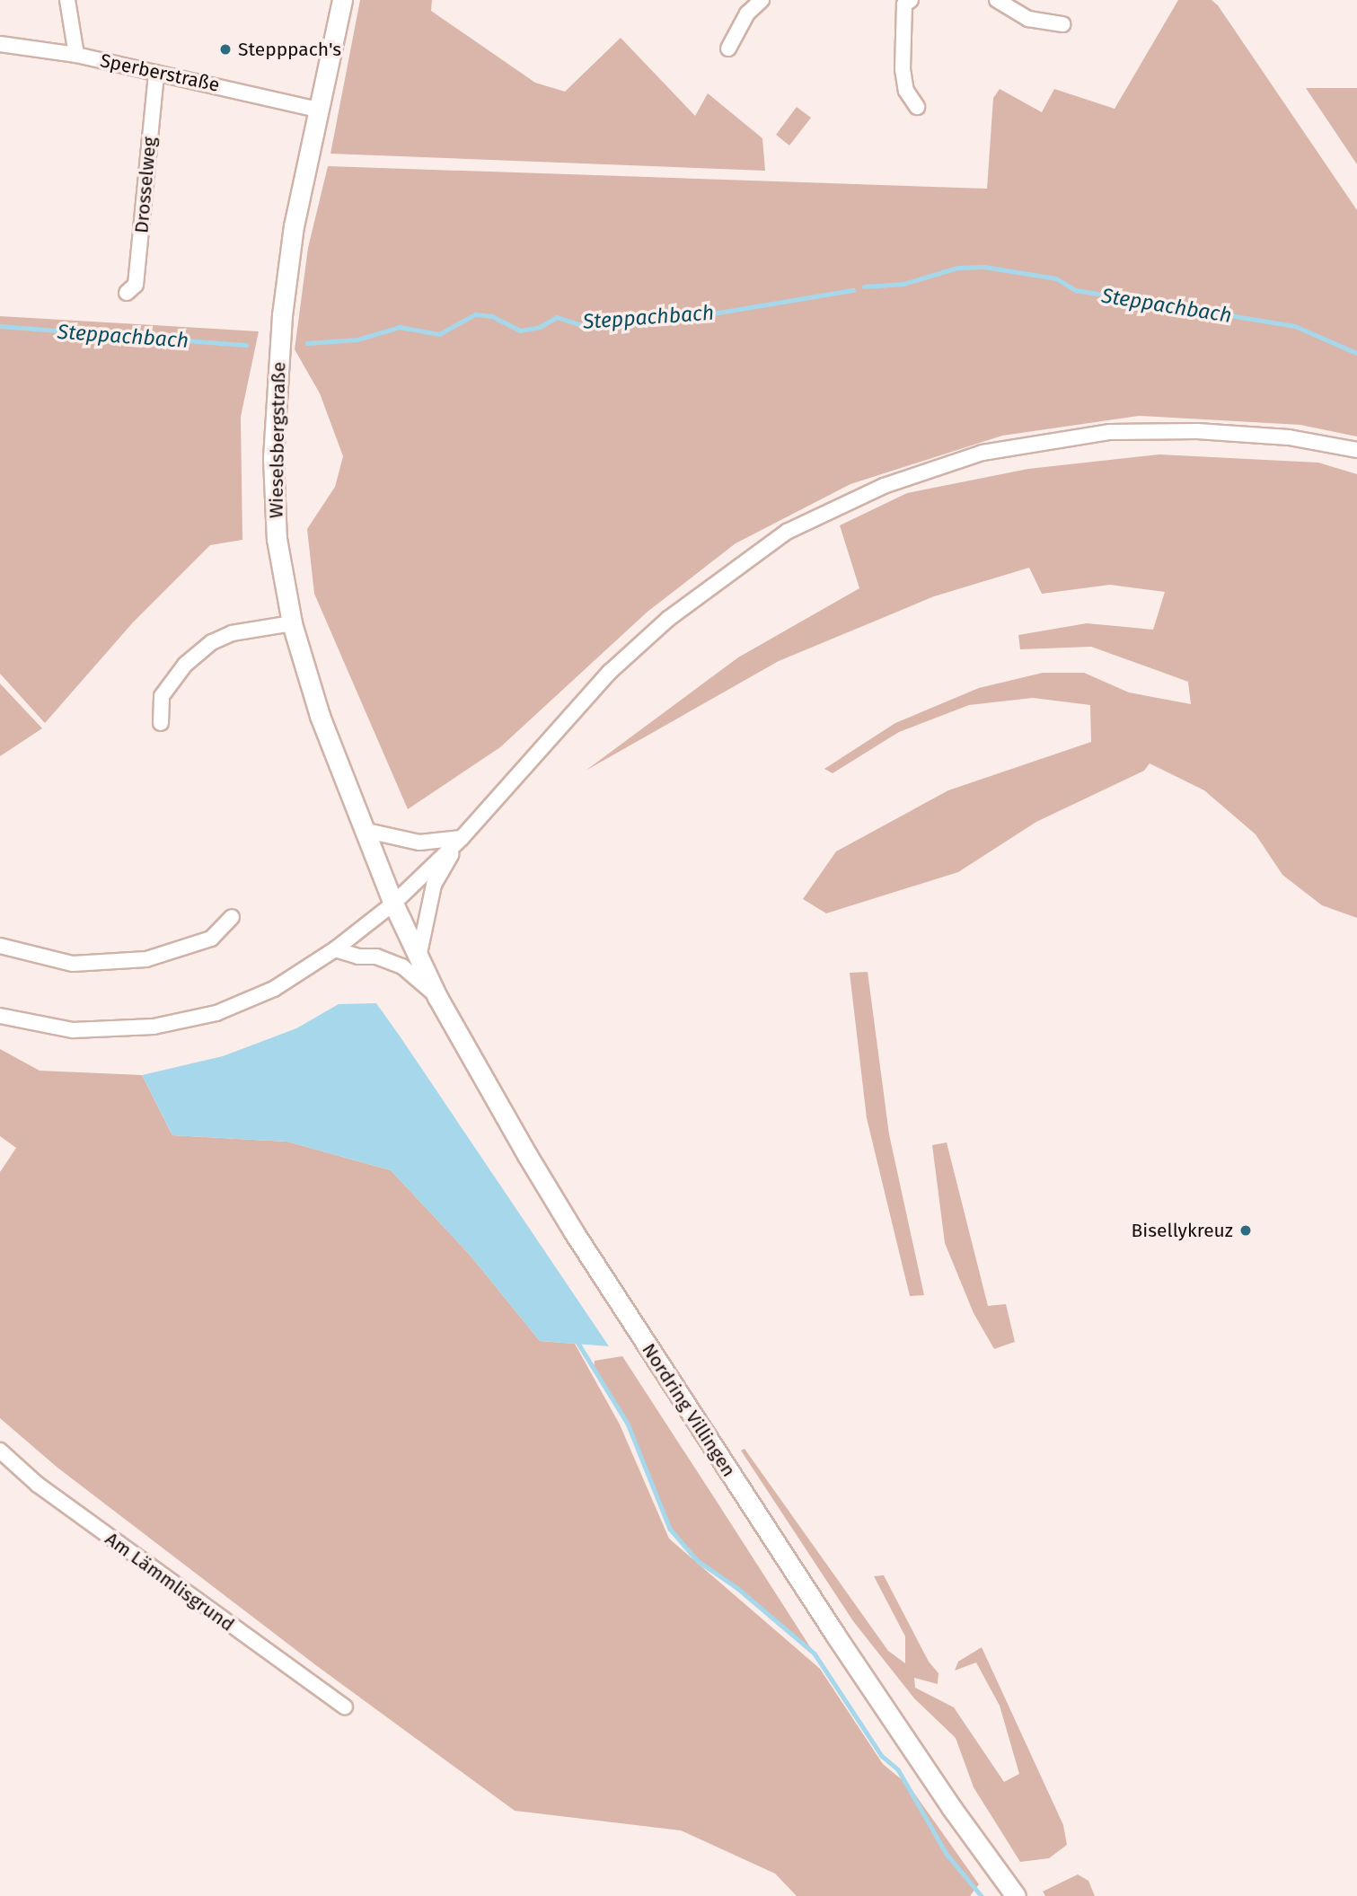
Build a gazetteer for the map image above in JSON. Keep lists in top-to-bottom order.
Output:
{
  "streets": {
    "main road": ["Wieselsbergstraße", "Nordring Villingen"],
    "street": ["Sperberstraße", "Drosselweg", "Am Lämmlisgrund"]
  },
  "crossings": [
    ["Sperberstraße", "Drosselweg"],
    ["Sperberstraße", "Wieselsbergstraße"],
    ["Wieselsbergstraße", "Nordring Villingen"]
  ],
  "water": ["Steppachbach"],
  "places": ["Stepppach's", "Bisellykreuz"]
}
